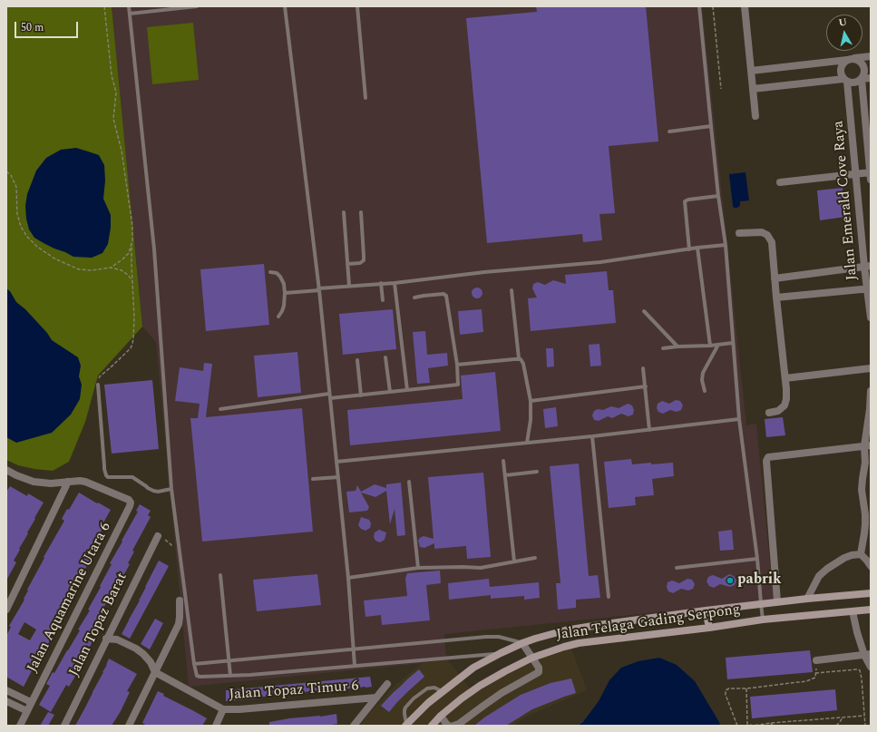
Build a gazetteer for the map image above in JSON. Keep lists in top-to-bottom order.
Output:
{
  "streets": {
    "main road": ["Jalan Telaga Gading Serpong"],
    "street": [
      "Jalan Emerald Cove Raya",
      "Jalan Aquamarine Utara 6",
      "Jalan Topaz Barat",
      "Jalan Topaz Timur 6"
    ]
  },
  "places": ["pabrik"],
  "scale_bar": "50 m",
  "north": "top"
}
